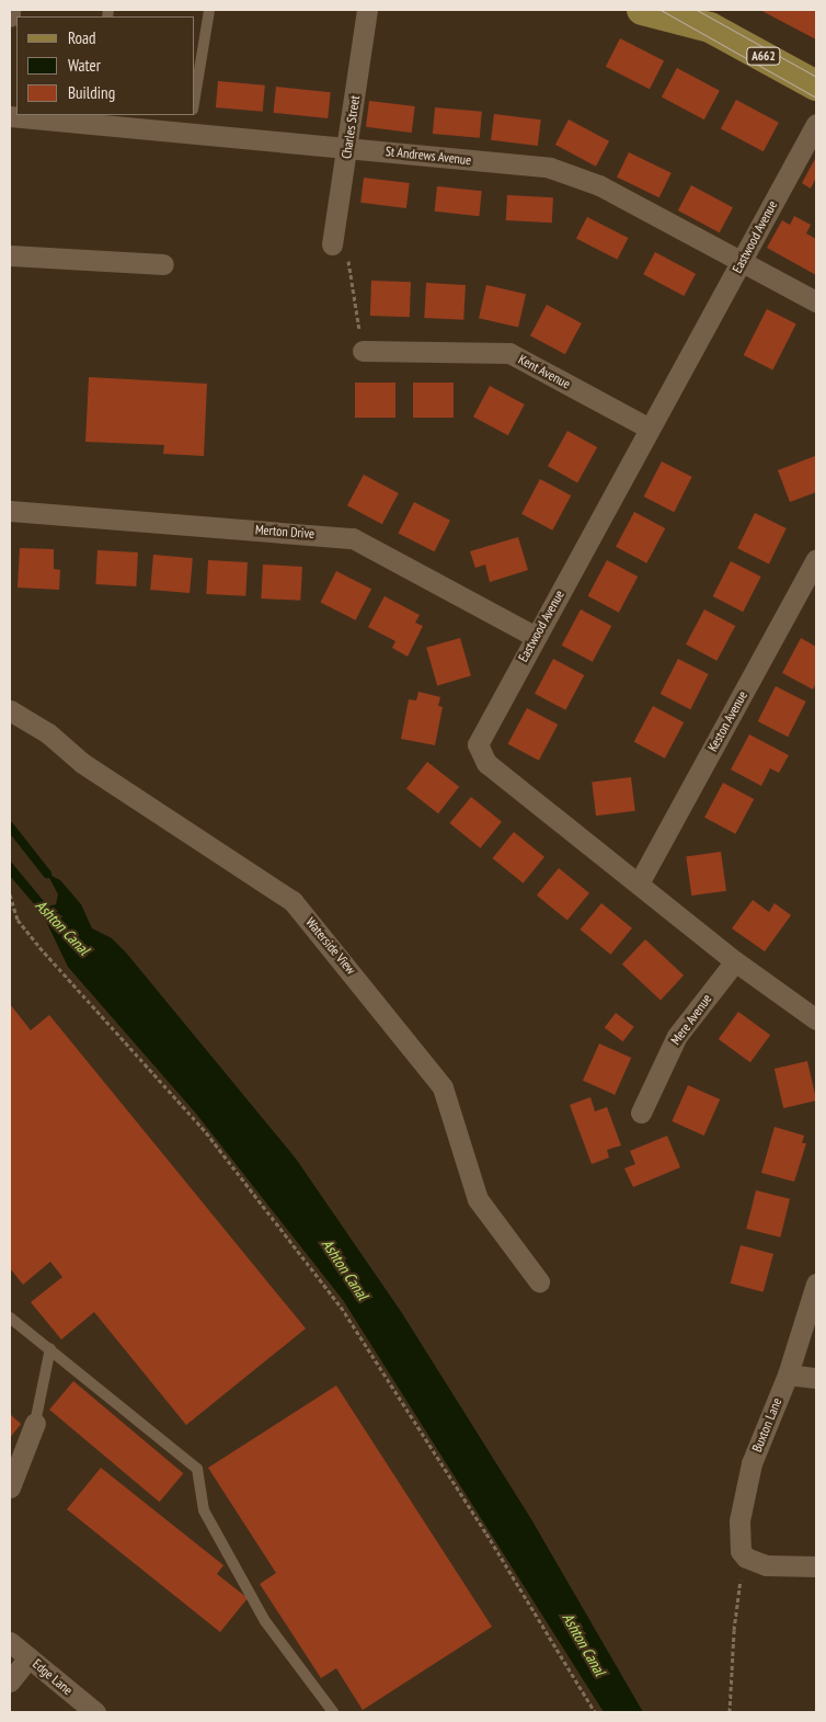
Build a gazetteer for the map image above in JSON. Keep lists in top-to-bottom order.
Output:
{
  "streets": {
    "main road": ["A662"],
    "street": [
      "Charles Street",
      "St Andrews Avenue",
      "Eastwood Avenue",
      "Kent Avenue",
      "Merton Drive",
      "Keston Avenue",
      "Waterside View",
      "Mere Avenue",
      "Buxton Lane",
      "Edge Lane"
    ]
  },
  "crossings": [
    ["Charles Street", "St Andrews Avenue"],
    ["St Andrews Avenue", "Eastwood Avenue"],
    ["Eastwood Avenue", "Kent Avenue"],
    ["Eastwood Avenue", "Merton Drive"],
    ["Eastwood Avenue", "Keston Avenue"],
    ["Eastwood Avenue", "Mere Avenue"]
  ],
  "water": ["Ashton Canal"],
  "legend": ["Road", "Water", "Building"]
}
